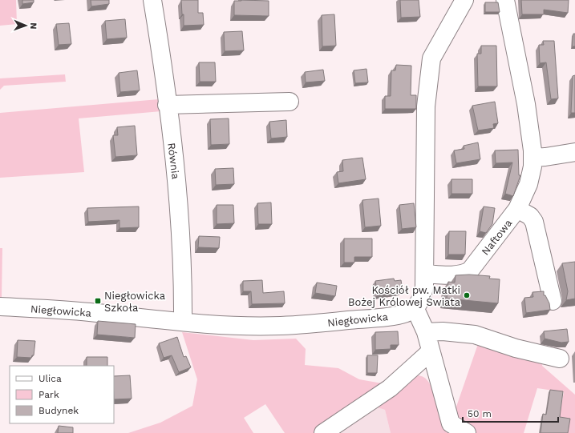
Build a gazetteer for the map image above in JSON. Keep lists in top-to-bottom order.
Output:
{
  "streets": {
    "street": ["Równia", "Naftowa", "Niegłowicka"]
  },
  "crossings": [
    ["Równia", "Niegłowicka"]
  ],
  "places": {
    "other": ["Kościół pw. Matki Bożej Królowej Świata"],
    "transit": ["Niegłowicka Szkoła"]
  },
  "legend": ["Ulica", "Park", "Budynek"],
  "scale_bar": "50 m",
  "north": "right"
}
